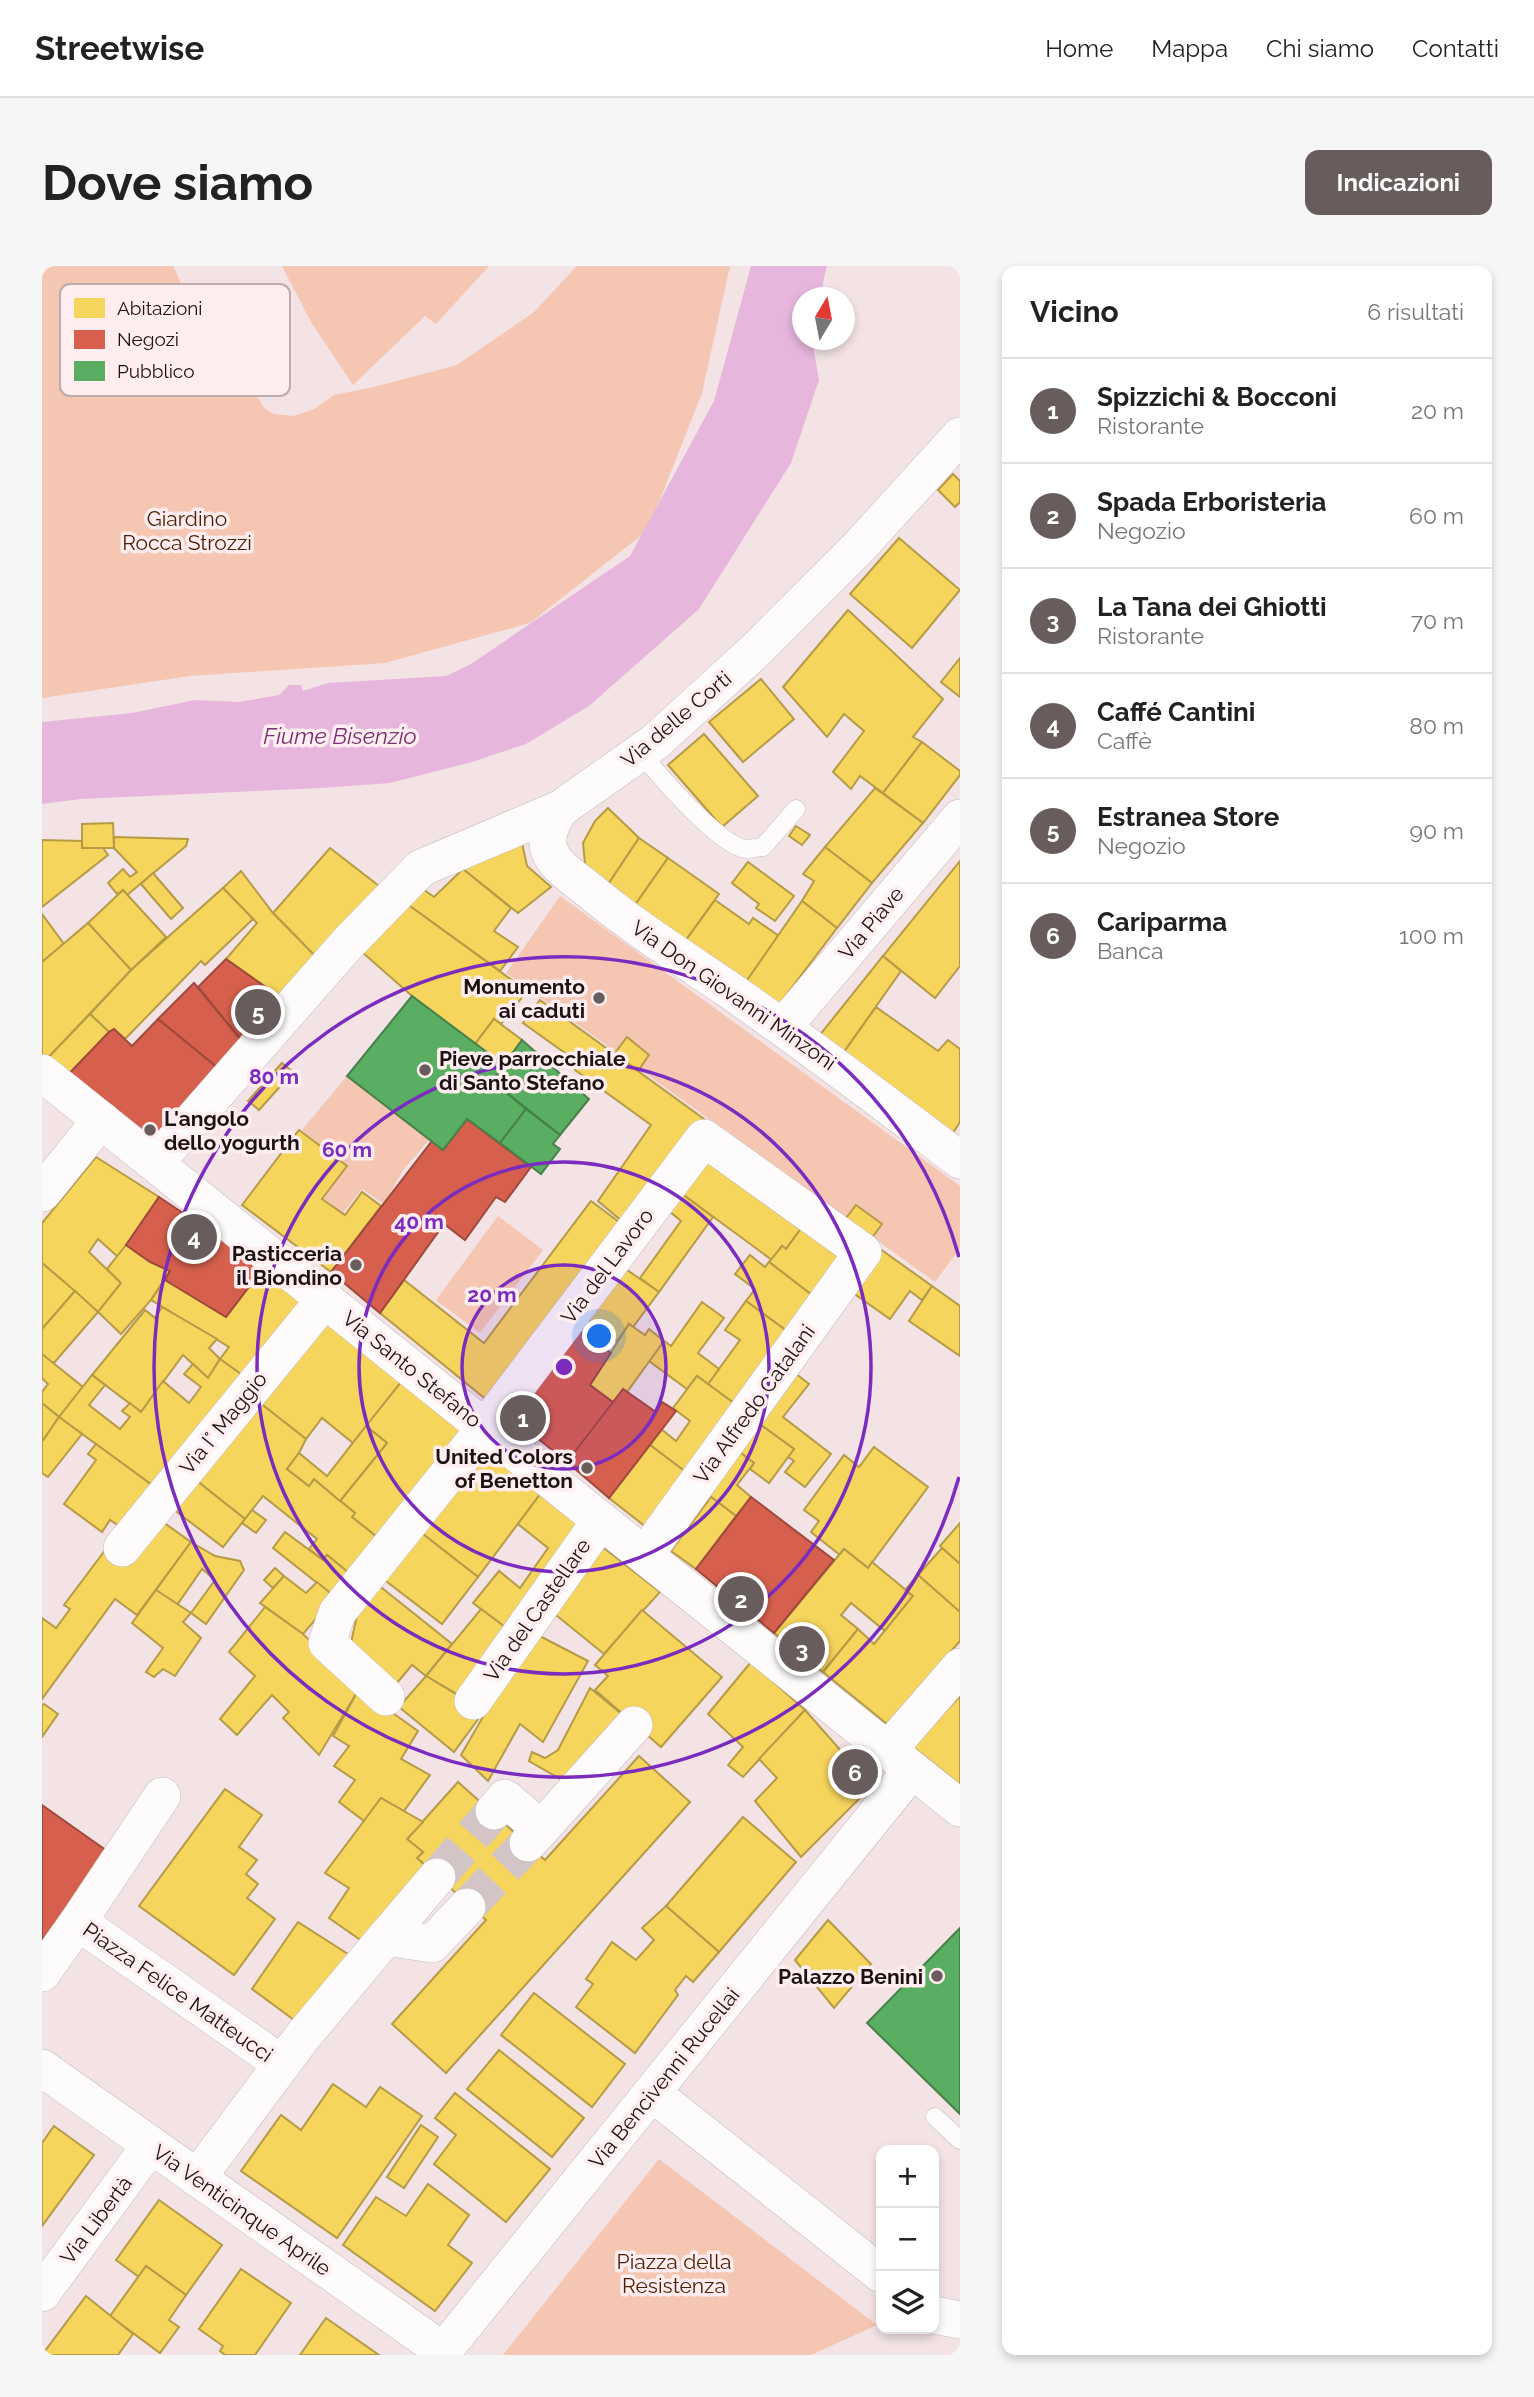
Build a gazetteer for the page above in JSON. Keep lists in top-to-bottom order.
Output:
{
  "streets": {
    "street": [
      "Via delle Corti",
      "Via Piave",
      "Via Don Giovanni Minzoni",
      "Via del Lavoro",
      "Via Santo Stefano",
      "Via Alfredo Catalani",
      "Via I° Maggio",
      "Via del Castellare",
      "Piazza Felice Matteucci",
      "Via Bencivenni Rucellai",
      "Via Venticinque Aprile",
      "Via Libertà"
    ]
  },
  "crossings": [
    ["Via delle Corti", "Via Don Giovanni Minzoni"],
    ["Via delle Corti", "Via Santo Stefano"],
    ["Via Piave", "Via Don Giovanni Minzoni"],
    ["Via del Lavoro", "Via Santo Stefano"],
    ["Via del Lavoro", "Via Alfredo Catalani"],
    ["Via Santo Stefano", "Via Alfredo Catalani"],
    ["Via Santo Stefano", "Via I° Maggio"],
    ["Via Santo Stefano", "Via del Castellare"],
    ["Via Santo Stefano", "Via Bencivenni Rucellai"],
    ["Piazza Felice Matteucci", "Via Venticinque Aprile"],
    ["Via Bencivenni Rucellai", "Via Venticinque Aprile"],
    ["Via Venticinque Aprile", "Via Libertà"]
  ],
  "water": ["Fiume Bisenzio"],
  "parks": ["Giardino Rocca Strozzi", "Piazza della Resistenza"],
  "places": [
    "Monumento ai caduti",
    "Pieve parrocchiale di Santo Stefano",
    "L'angolo dello yogurth",
    "Pasticceria il Biondino",
    "United Colors of Benetton",
    "Palazzo Benini"
  ],
  "legend": ["Abitazioni", "Negozi", "Pubblico"],
  "north": "top",
  "page": {
    "header": "Streetwise",
    "nav": [
      "Home",
      "Mappa",
      "Chi siamo",
      "Contatti"
    ],
    "buttons": "Indicazioni",
    "title": "Dove siamo",
    "heading": ["Vicino", "6 risultati"],
    "list": [
      {
        "mark": "1",
        "name": "Spizzichi & Bocconi",
        "note": "Ristorante",
        "value": "20 m"
      },
      {
        "mark": "2",
        "name": "Spada Erboristeria",
        "note": "Negozio",
        "value": "60 m"
      },
      {
        "mark": "3",
        "name": "La Tana dei Ghiotti",
        "note": "Ristorante",
        "value": "70 m"
      },
      {
        "mark": "4",
        "name": "Caffé Cantini",
        "note": "Caffè",
        "value": "80 m"
      },
      {
        "mark": "5",
        "name": "Estranea Store",
        "note": "Negozio",
        "value": "90 m"
      },
      {
        "mark": "6",
        "name": "Cariparma",
        "note": "Banca",
        "value": "100 m"
      }
    ],
    "pins": [
      "5",
      "4",
      "1",
      "2",
      "3",
      "6"
    ],
    "map_buttons": ["+", "−"]
  },
  "rings": [
    "80 m",
    "60 m",
    "40 m",
    "20 m"
  ]
}
